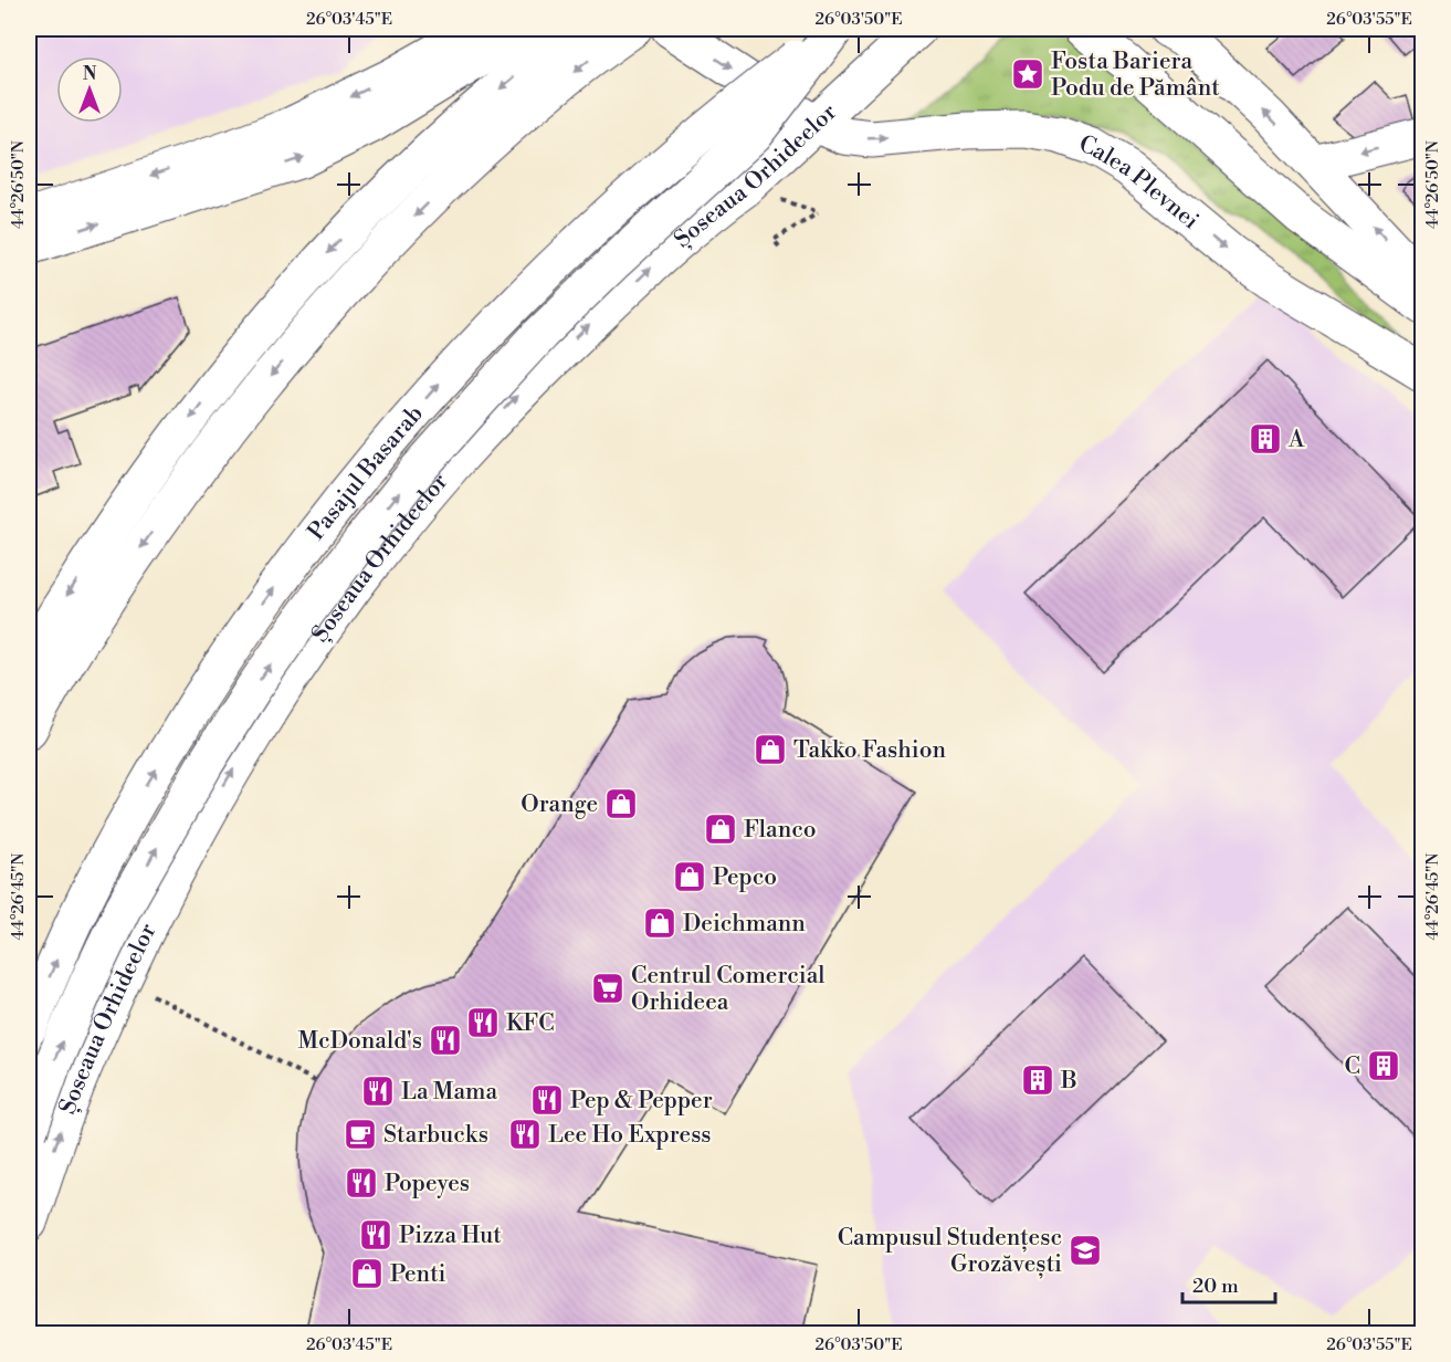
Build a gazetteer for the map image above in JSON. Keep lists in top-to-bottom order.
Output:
{
  "streets": {
    "main road": ["Șoseaua Orhideelor", "Calea Plevnei", "Pasajul Basarab"]
  },
  "crossings": [
    ["Șoseaua Orhideelor", "Calea Plevnei"]
  ],
  "places": {
    "place": ["Fosta Bariera Podu de Pământ"],
    "building": ["A", "C", "B"],
    "shop": [
      "Takko Fashion",
      "Orange",
      "Flanco",
      "Pepco",
      "Deichmann",
      "Penti"
    ],
    "supermarket": ["Centrul Comercial Orhideea"],
    "restaurant": [
      "KFC",
      "McDonald's",
      "La Mama",
      "Pep & Pepper",
      "Lee Ho Express",
      "Popeyes",
      "Pizza Hut"
    ],
    "cafe": ["Starbucks"],
    "school or university": ["Campusul Studențesc Grozăvești"]
  },
  "scale_bar": "20 m",
  "north": "top",
  "coordinates": [
    "26°03'45\"E",
    "26°03'50\"E",
    "26°03'55\"E",
    "44°26'50\"N",
    "44°26'45\"N"
  ]
}
